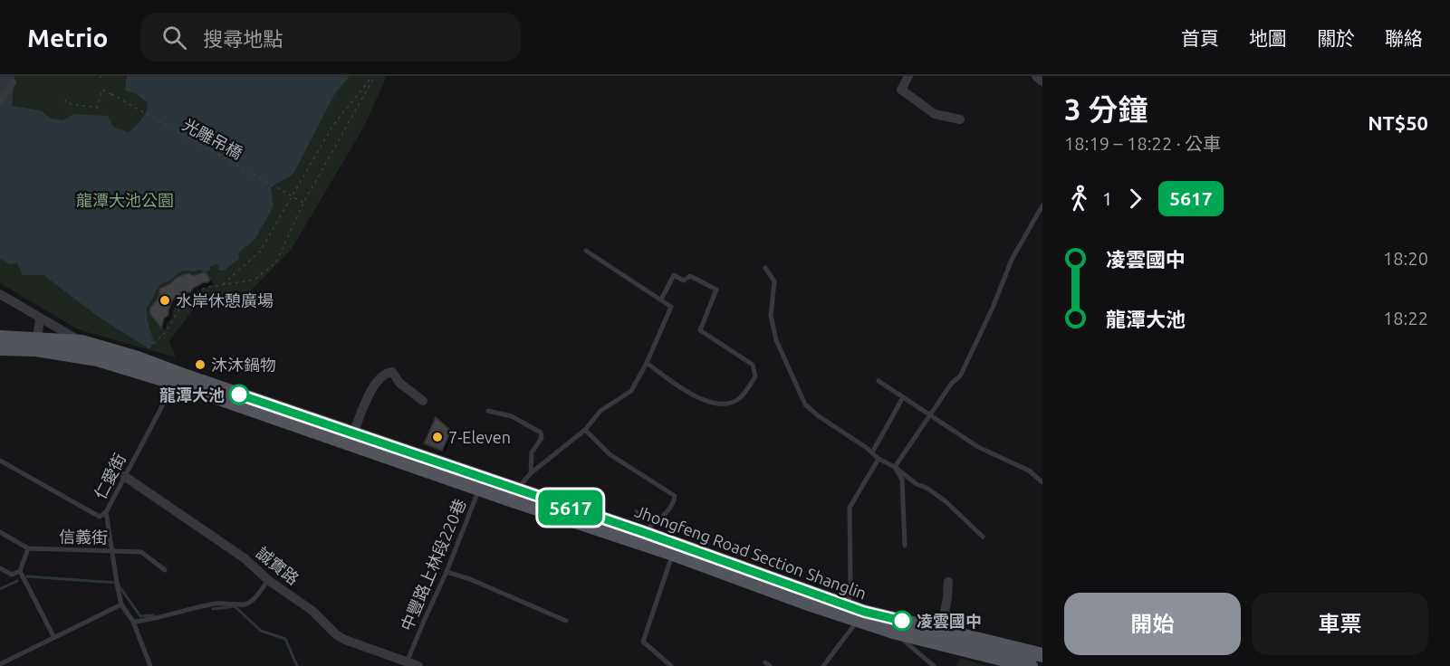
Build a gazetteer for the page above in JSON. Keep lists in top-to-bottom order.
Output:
{
  "streets": {
    "main road": ["Jhongfeng Road Section Shanglin"],
    "street": ["誠實路"],
    "lane": ["仁愛街", "信義街", "中豐路上林段220巷"],
    "path": ["光雕吊橋"]
  },
  "crossings": [
    ["仁愛街", "Jhongfeng Road Section Shanglin"],
    ["仁愛街", "誠實路"],
    ["Jhongfeng Road Section Shanglin", "中豐路上林段220巷"],
    ["中豐路上林段220巷", "誠實路"]
  ],
  "parks": ["龍潭大池公園"],
  "places": [
    "水岸休憩廣場",
    "沐沐鍋物",
    "龍潭大池",
    "7-Eleven",
    "凌雲國中"
  ],
  "lines": ["bus line 5617"],
  "page": {
    "header": "Metrio",
    "search": "搜尋地點",
    "nav": [
      "首頁",
      "地圖",
      "關於",
      "聯絡"
    ],
    "on_map": "5617",
    "heading": ["3 分鐘", "18:19 – 18:22 · 公車", "NT$50"],
    "legs": ["1", "5617"],
    "list": [
      {
        "name": "凌雲國中",
        "value": "18:20"
      },
      {
        "name": "龍潭大池",
        "value": "18:22"
      }
    ],
    "buttons": ["開始", "車票"]
  }
}
